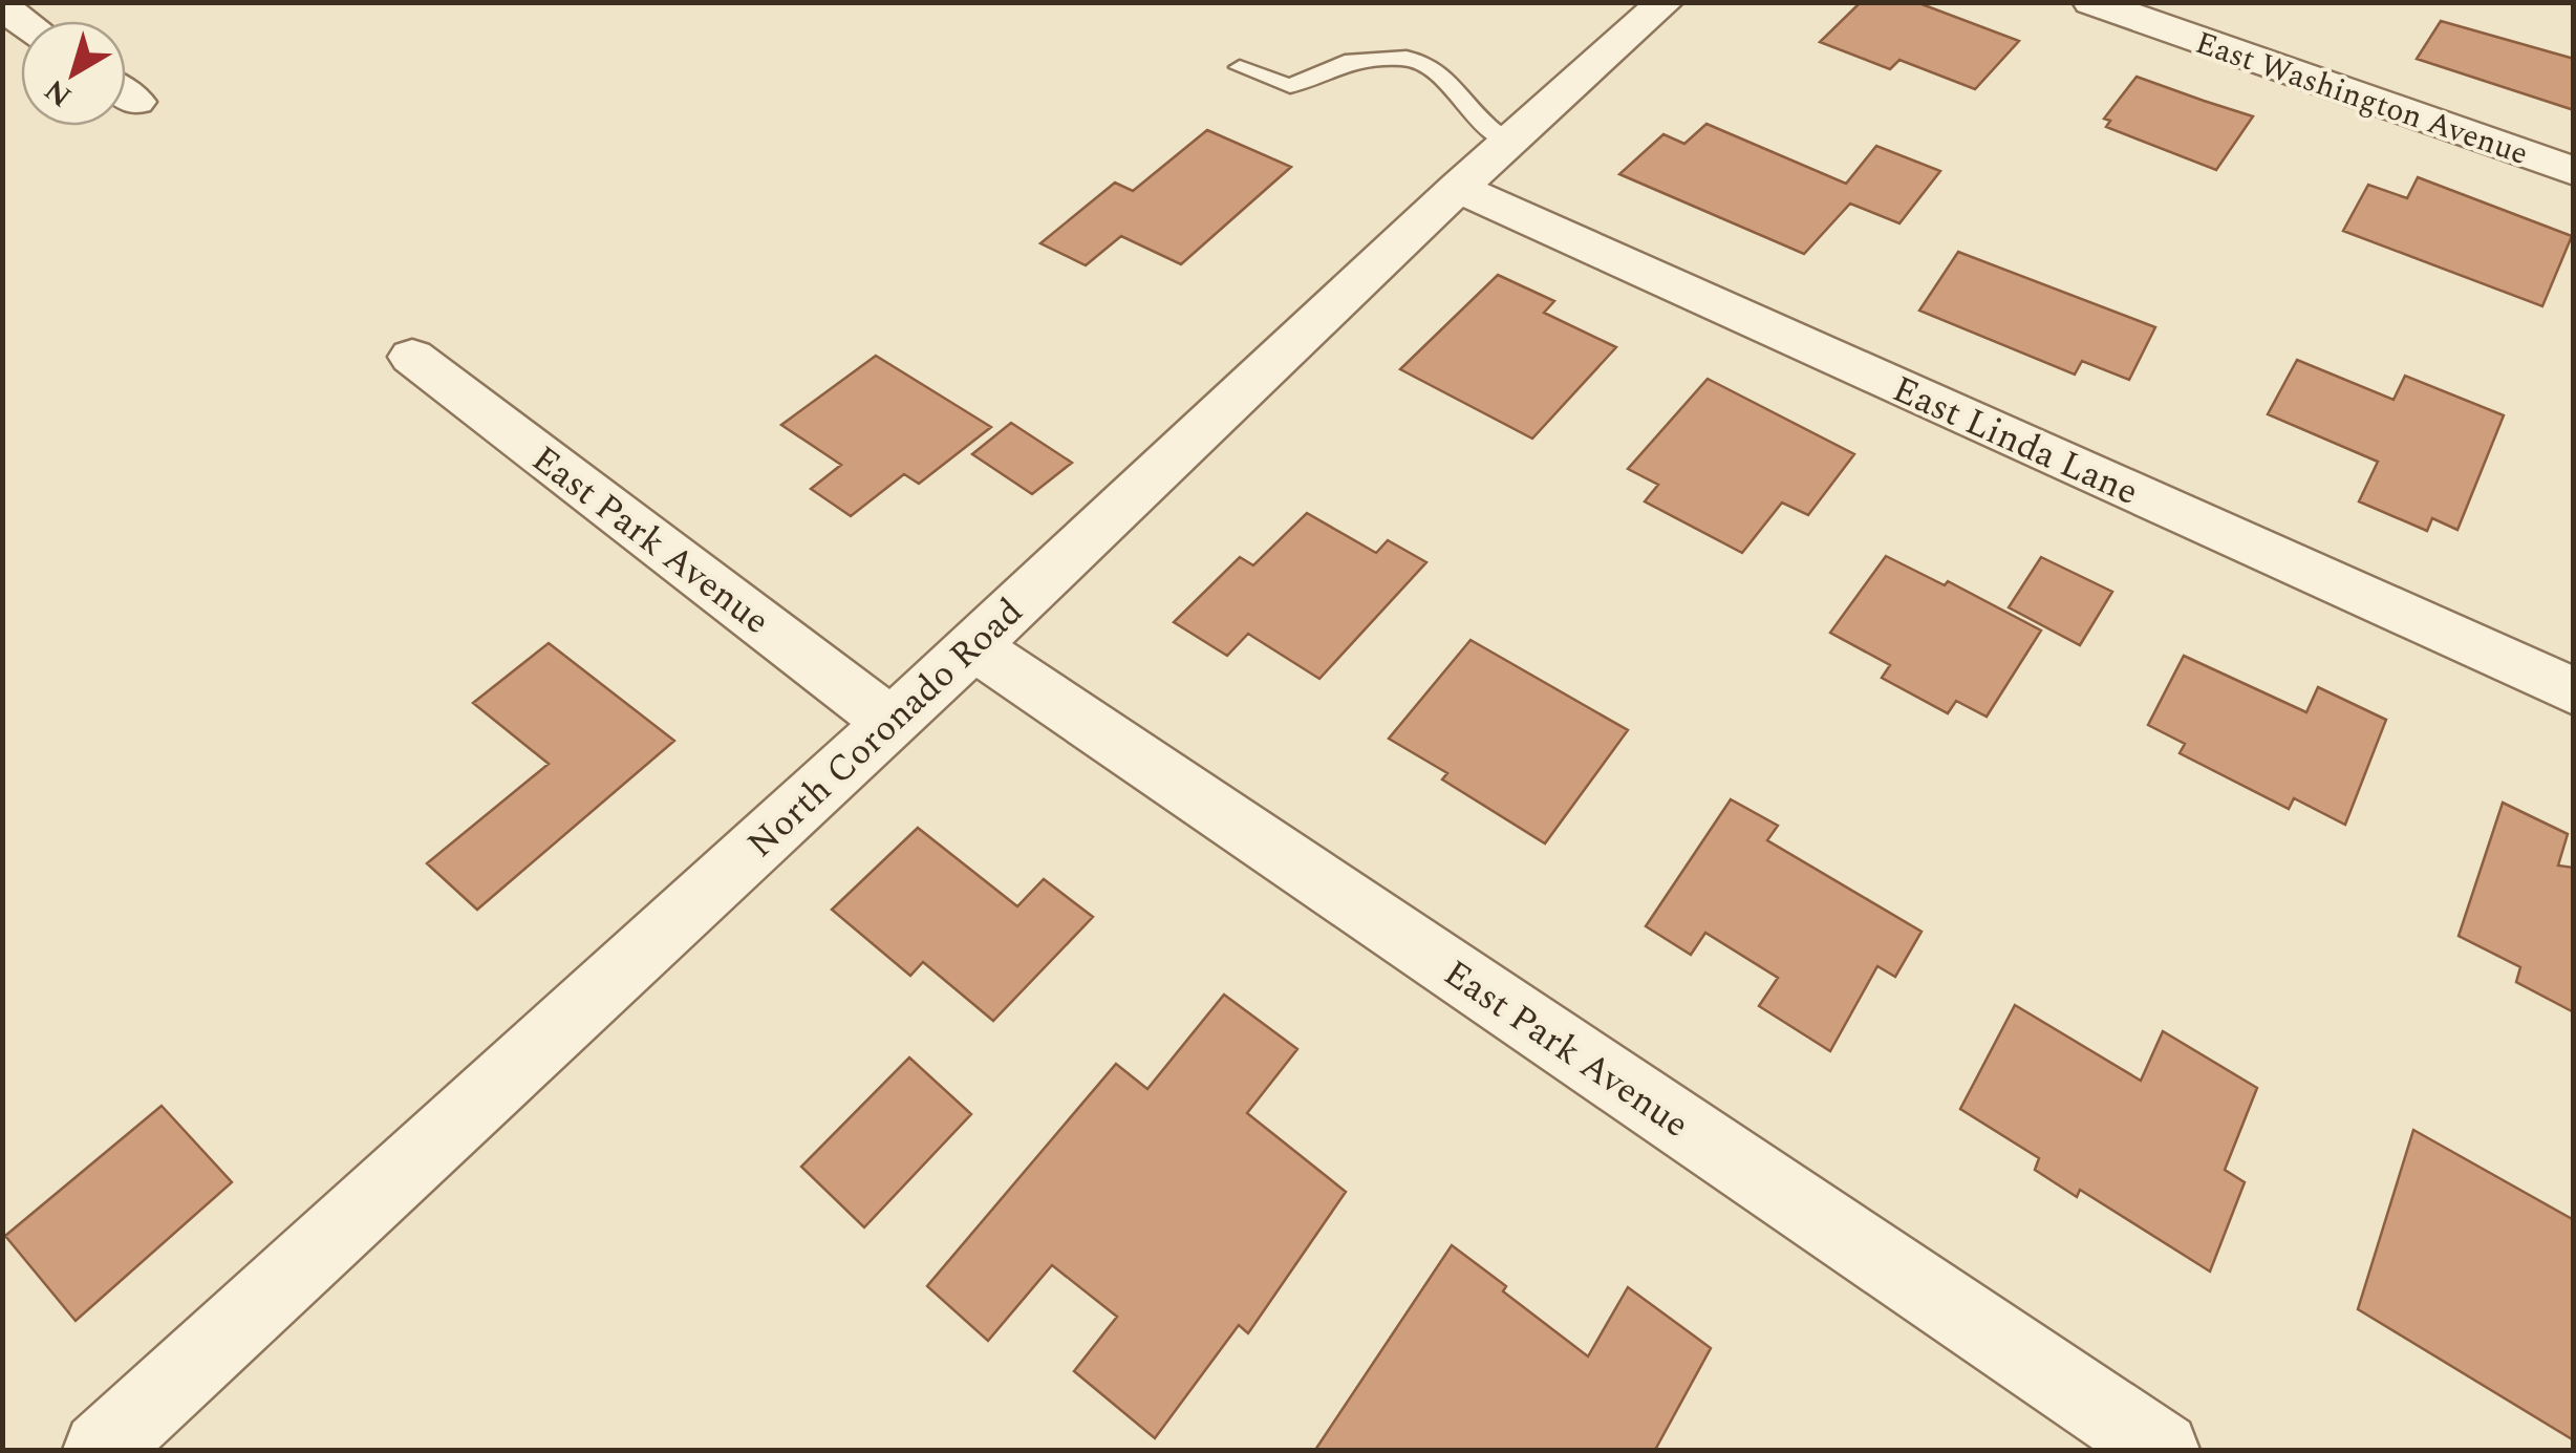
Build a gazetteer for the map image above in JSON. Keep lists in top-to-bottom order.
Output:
{
  "streets": {
    "street": [
      "East Washington Avenue",
      "East Linda Lane",
      "East Park Avenue",
      "North Coronado Road"
    ]
  },
  "crossings": [
    ["East Linda Lane", "North Coronado Road"],
    ["East Park Avenue", "North Coronado Road"]
  ],
  "north": "bottom left"
}
